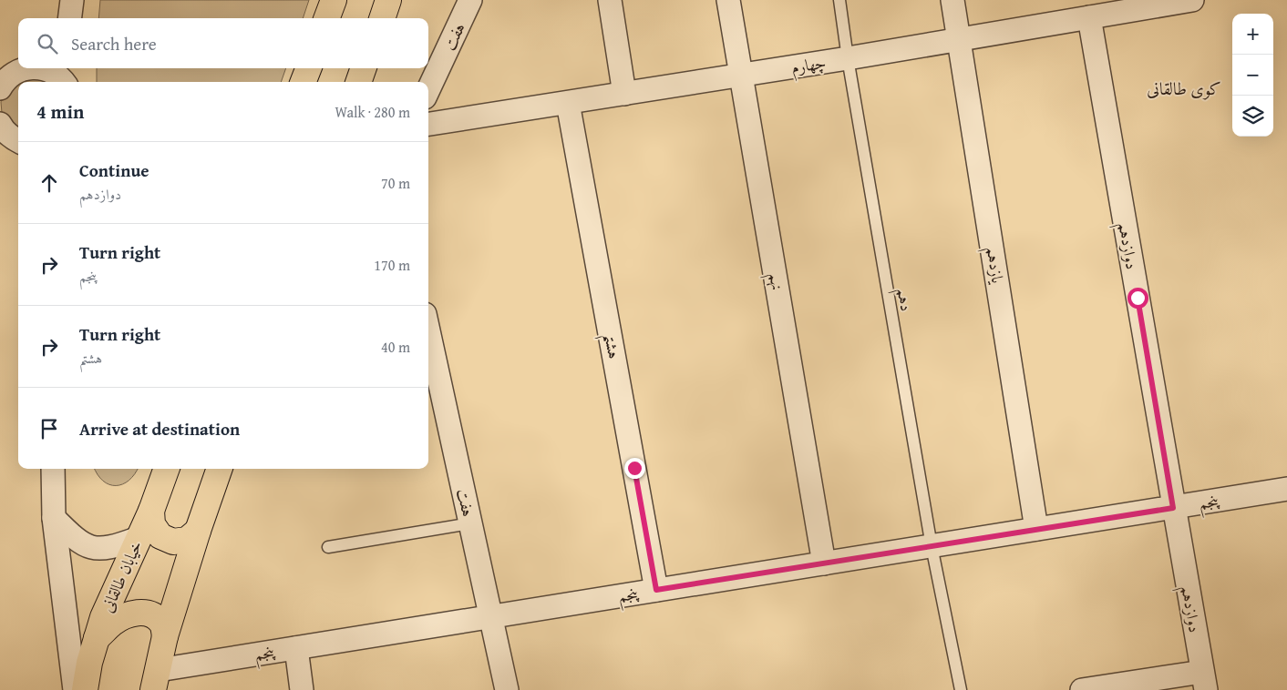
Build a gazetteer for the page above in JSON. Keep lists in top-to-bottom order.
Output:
{
  "streets": {
    "main road": ["خیابان طالقانی"],
    "street": [
      "هفت",
      "چهارم",
      "دوازدهم",
      "یازدهم",
      "نهم",
      "هشتم",
      "پنجم"
    ],
    "lane": ["دهم"]
  },
  "crossings": [
    ["هفت", "پنجم"],
    ["چهارم", "دوازدهم"],
    ["چهارم", "یازدهم"],
    ["چهارم", "نهم"],
    ["چهارم", "دهم"],
    ["چهارم", "هشتم"],
    ["دوازدهم", "پنجم"],
    ["یازدهم", "پنجم"],
    ["نهم", "پنجم"],
    ["دهم", "پنجم"],
    ["هشتم", "پنجم"]
  ],
  "districts": ["کوی طالقانی"],
  "page": {
    "map_buttons": ["+", "−"],
    "search": "Search here",
    "heading": ["4 min", "Walk · 280 m"],
    "list": [
      ["Continue", "دوازدهم", "70 m"],
      ["Turn right", "پنجم", "170 m"],
      ["Turn right", "هشتم", "40 m"],
      "Arrive at destination"
    ]
  }
}
